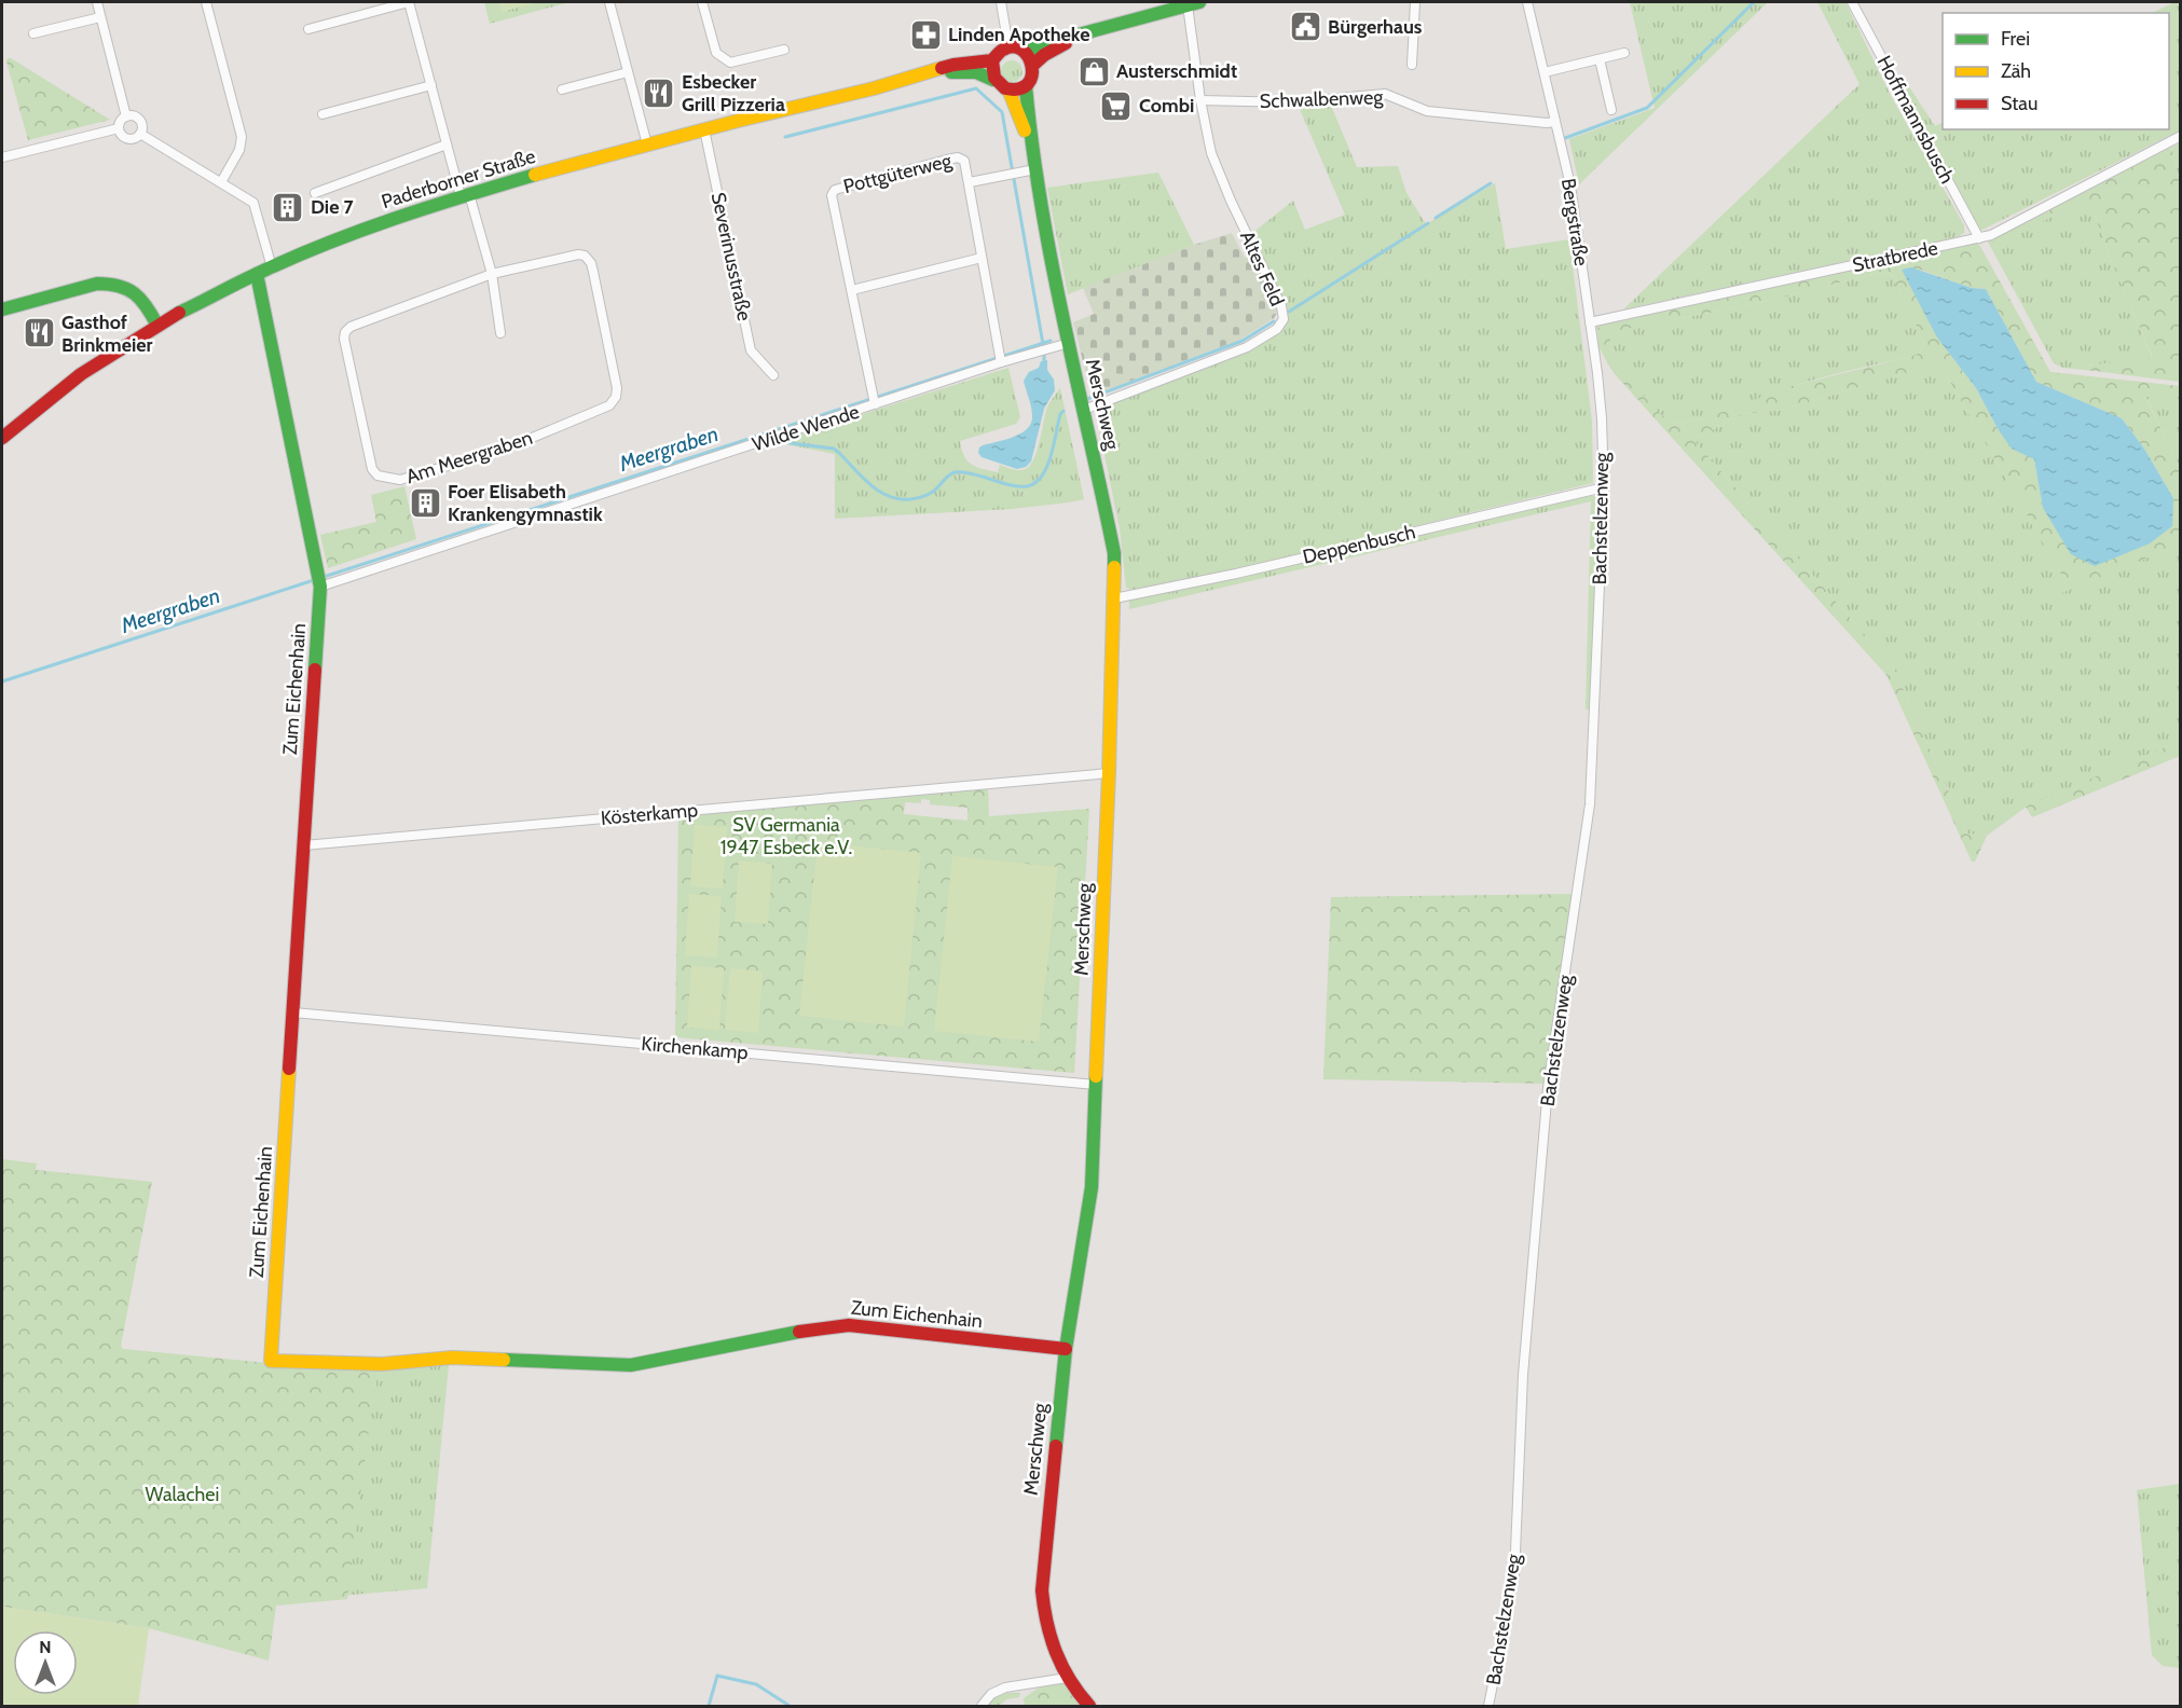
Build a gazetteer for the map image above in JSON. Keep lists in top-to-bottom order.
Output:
{
  "streets": {
    "street": [
      "Schwalbenweg",
      "Hoffmannsbusch",
      "Pottgüterweg",
      "Paderborner Straße",
      "Bergstraße",
      "Severinusstraße",
      "Stratbrede",
      "Altes Feld",
      "Merschweg",
      "Wilde Wende",
      "Am Meergraben",
      "Bachstelzenweg",
      "Deppenbusch",
      "Zum Eichenhain",
      "Kösterkamp",
      "Kirchenkamp"
    ]
  },
  "crossings": [
    ["Schwalbenweg", "Bergstraße"],
    ["Schwalbenweg", "Altes Feld"],
    ["Hoffmannsbusch", "Stratbrede"],
    ["Pottgüterweg", "Merschweg"],
    ["Pottgüterweg", "Wilde Wende"],
    ["Paderborner Straße", "Severinusstraße"],
    ["Paderborner Straße", "Merschweg"],
    ["Paderborner Straße", "Zum Eichenhain"],
    ["Bergstraße", "Stratbrede"],
    ["Bergstraße", "Bachstelzenweg"],
    ["Altes Feld", "Merschweg"],
    ["Merschweg", "Wilde Wende"],
    ["Merschweg", "Deppenbusch"],
    ["Merschweg", "Zum Eichenhain"],
    ["Merschweg", "Kösterkamp"],
    ["Merschweg", "Kirchenkamp"],
    ["Wilde Wende", "Zum Eichenhain"],
    ["Bachstelzenweg", "Deppenbusch"],
    ["Zum Eichenhain", "Kösterkamp"],
    ["Zum Eichenhain", "Kirchenkamp"]
  ],
  "water": ["Meergraben"],
  "parks": ["SV Germania 1947 Esbeck e.V.", "Walachei"],
  "places": {
    "public building": ["Bürgerhaus"],
    "pharmacy": ["Linden Apotheke"],
    "shop": ["Austerschmidt"],
    "restaurant": ["Esbecker Grill Pizzeria", "Gasthof Brinkmeier"],
    "supermarket": ["Combi"],
    "building": ["Die 7", "Foer Elisabeth Krankengymnastik"]
  },
  "legend": ["Frei", "Zäh", "Stau"],
  "north": "top"
}
